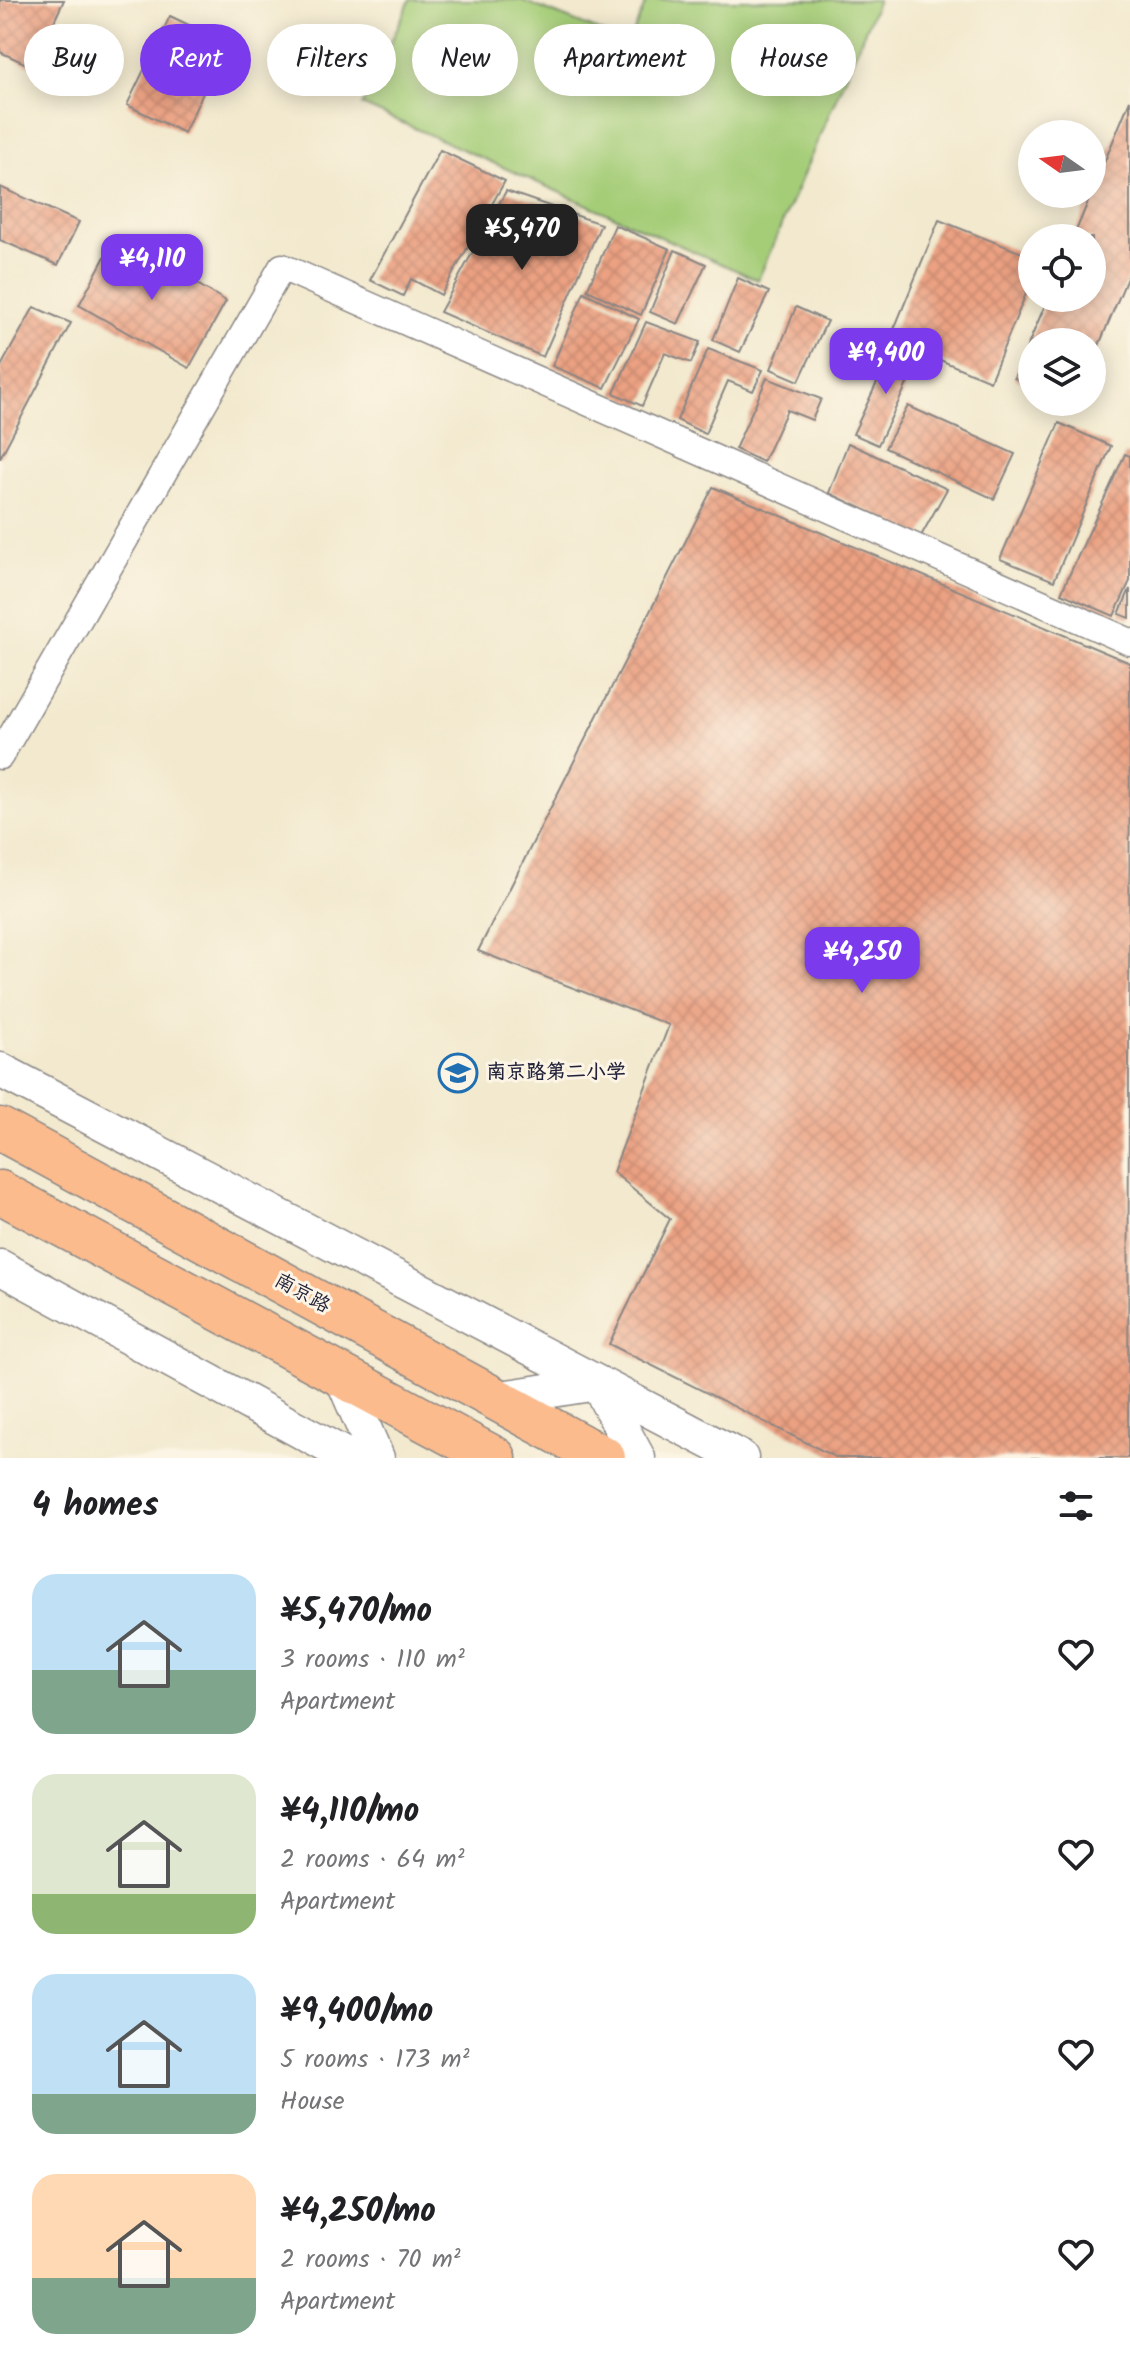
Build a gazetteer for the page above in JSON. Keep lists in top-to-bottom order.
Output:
{
  "streets": {
    "main road": ["南京路"]
  },
  "places": {
    "school or university": ["南京路第二小学"]
  },
  "north": "left",
  "page": {
    "chip": [
      "Buy",
      "Rent",
      "Filters",
      "New",
      "Apartment",
      "House"
    ],
    "price": [
      "¥5,470",
      "¥4,110",
      "¥9,400",
      "¥4,250"
    ],
    "heading": "4 homes",
    "list": [
      {
        "name": "¥5,470/mo",
        "note": "3 rooms · 110 m² · Apartment"
      },
      {
        "name": "¥4,110/mo",
        "note": "2 rooms · 64 m² · Apartment"
      },
      {
        "name": "¥9,400/mo",
        "note": "5 rooms · 173 m² · House"
      },
      {
        "name": "¥4,250/mo",
        "note": "2 rooms · 70 m² · Apartment"
      }
    ]
  }
}
